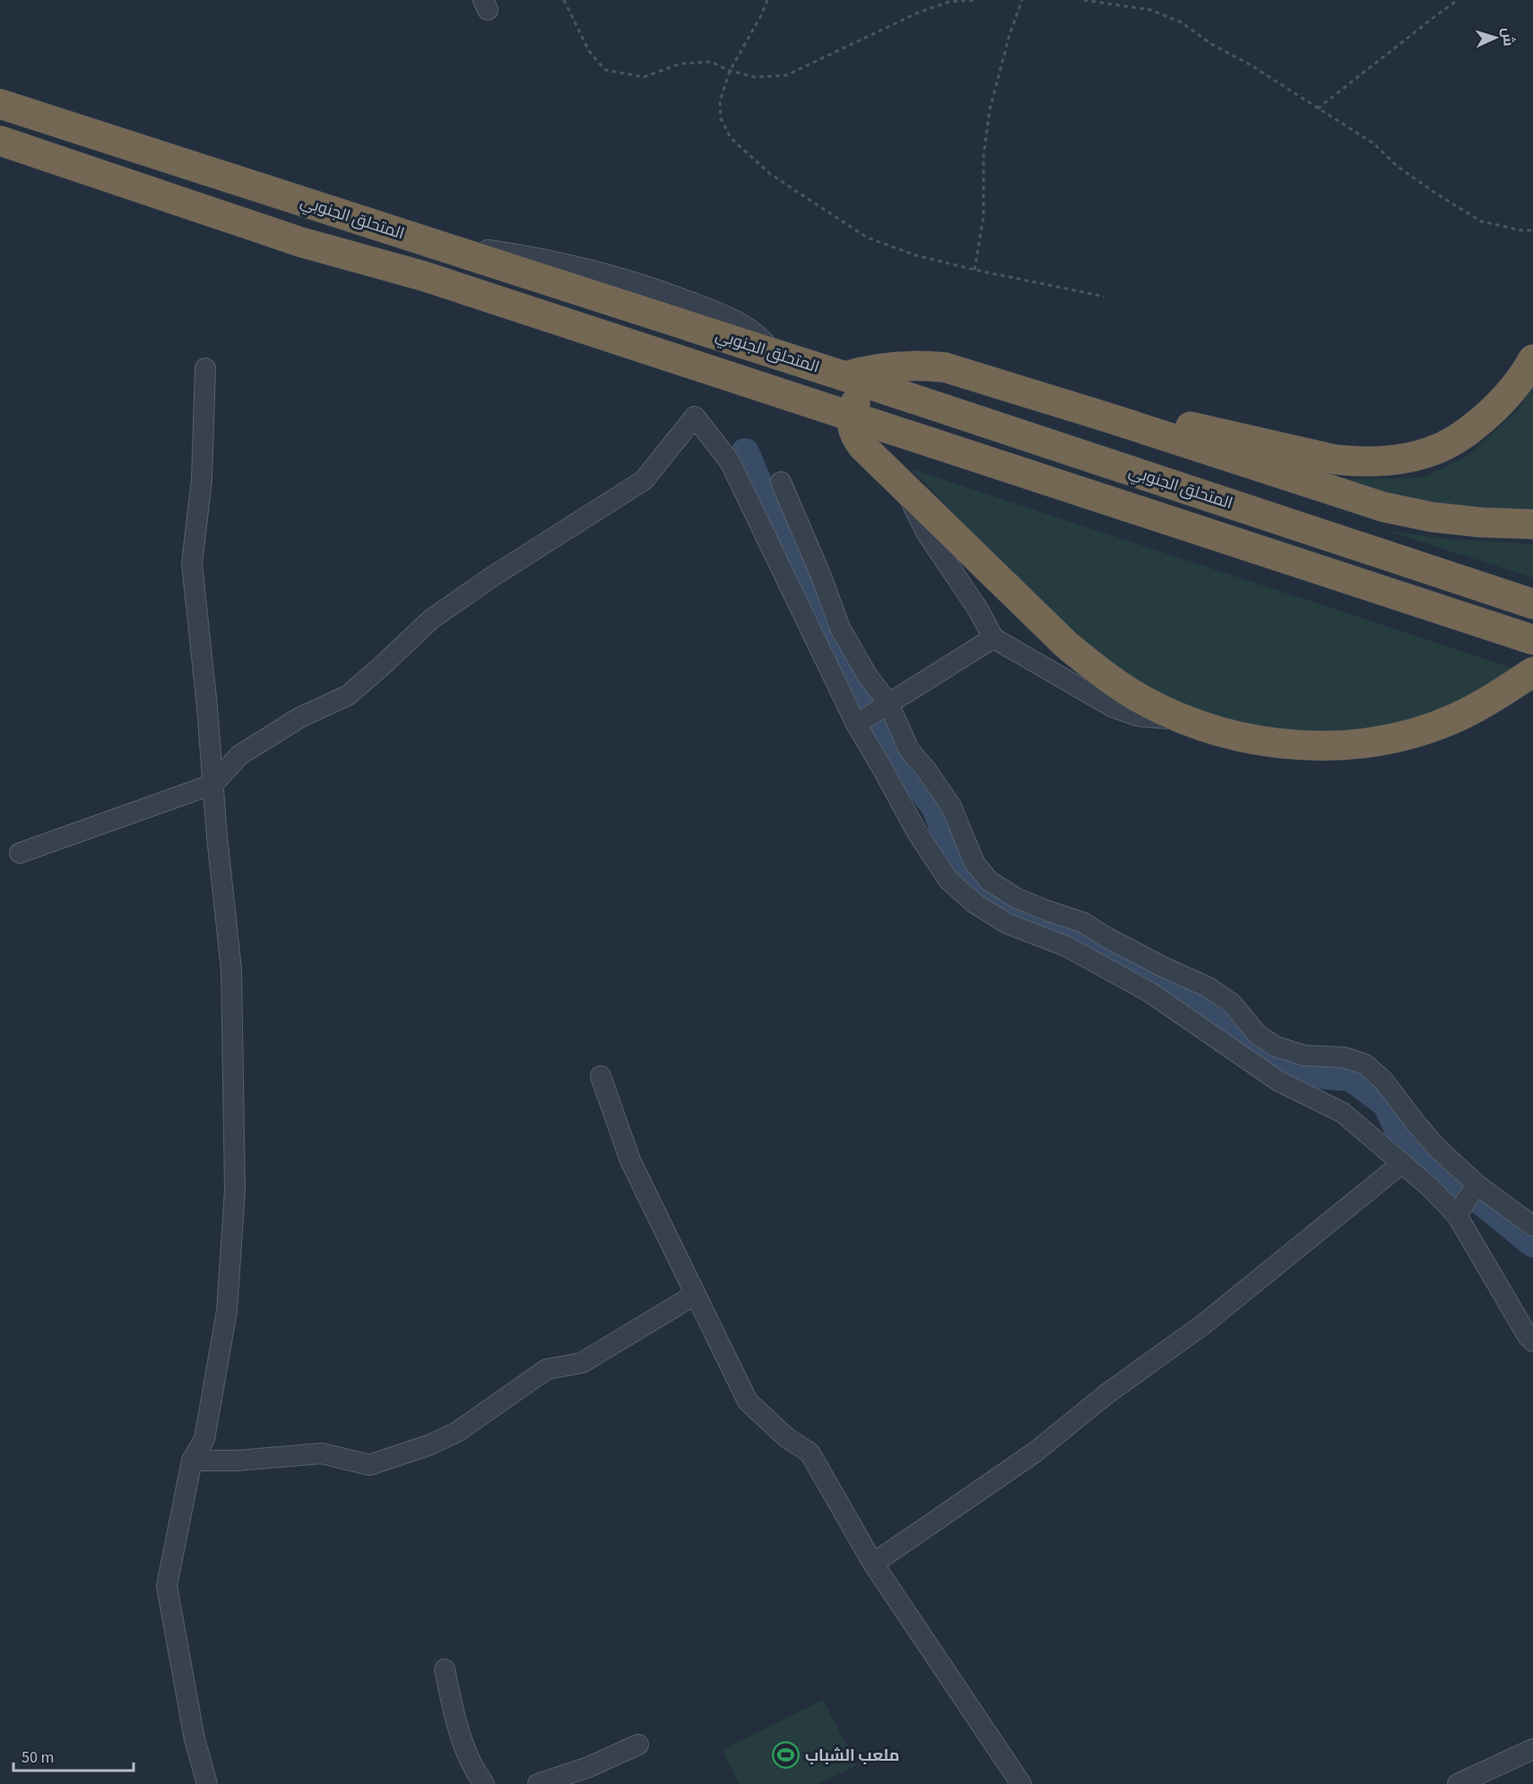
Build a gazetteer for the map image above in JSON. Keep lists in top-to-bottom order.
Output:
{
  "streets": {
    "highway": ["المتحلق الجنوبي"]
  },
  "places": {
    "sports": ["ملعب الشباب"]
  },
  "scale_bar": "50 m",
  "north": "right"
}
